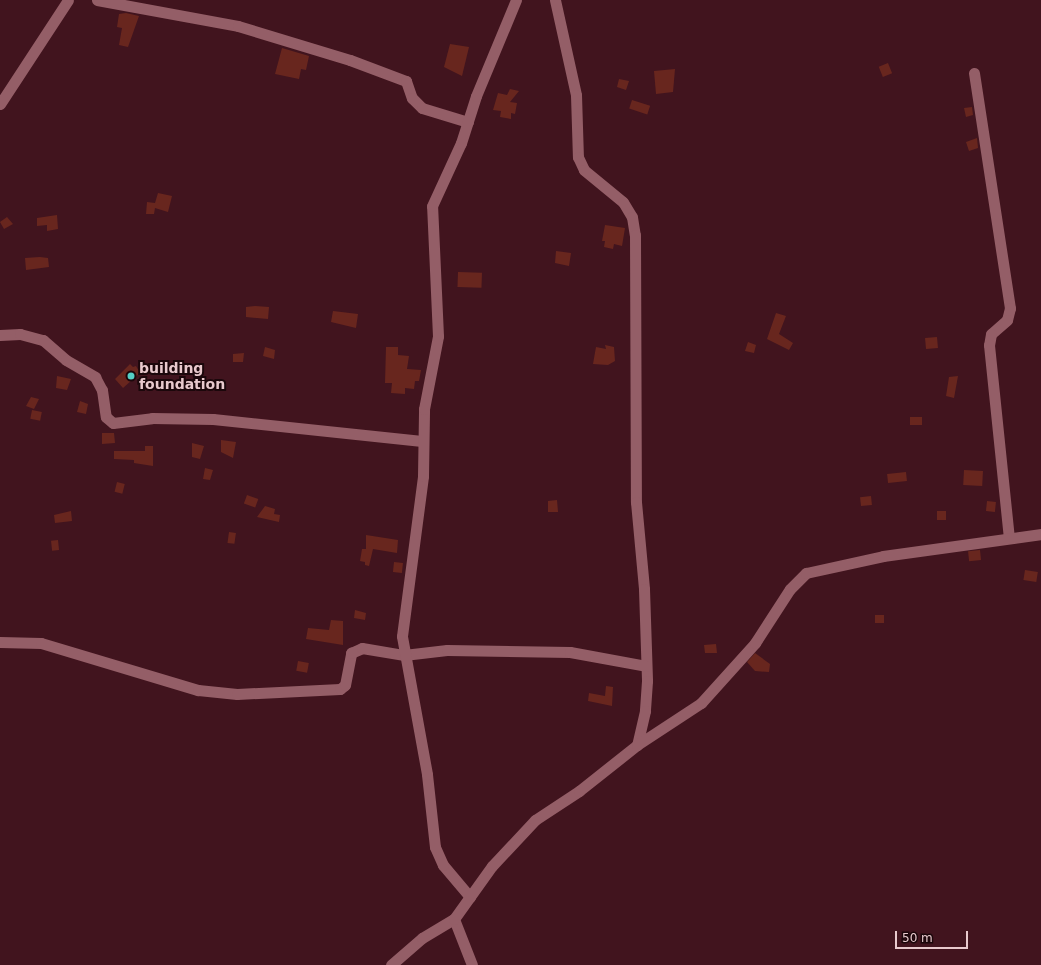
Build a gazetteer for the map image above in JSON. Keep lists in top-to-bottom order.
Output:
{
  "places": ["building foundation"],
  "scale_bar": "50 m"
}
